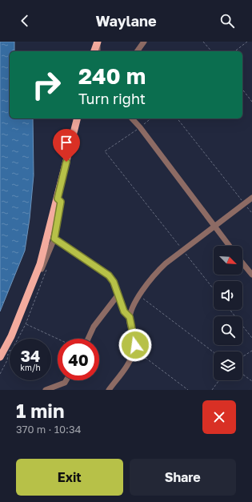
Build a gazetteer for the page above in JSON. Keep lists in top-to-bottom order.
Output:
{
  "north": "bottom right",
  "page": {
    "header": "Waylane",
    "turn": ["240 m", "Turn right"],
    "speed": "34 km/h",
    "limit": "40",
    "heading": ["1 min", "370 m · 10:34"],
    "buttons": ["Exit", "Share"]
  }
}
